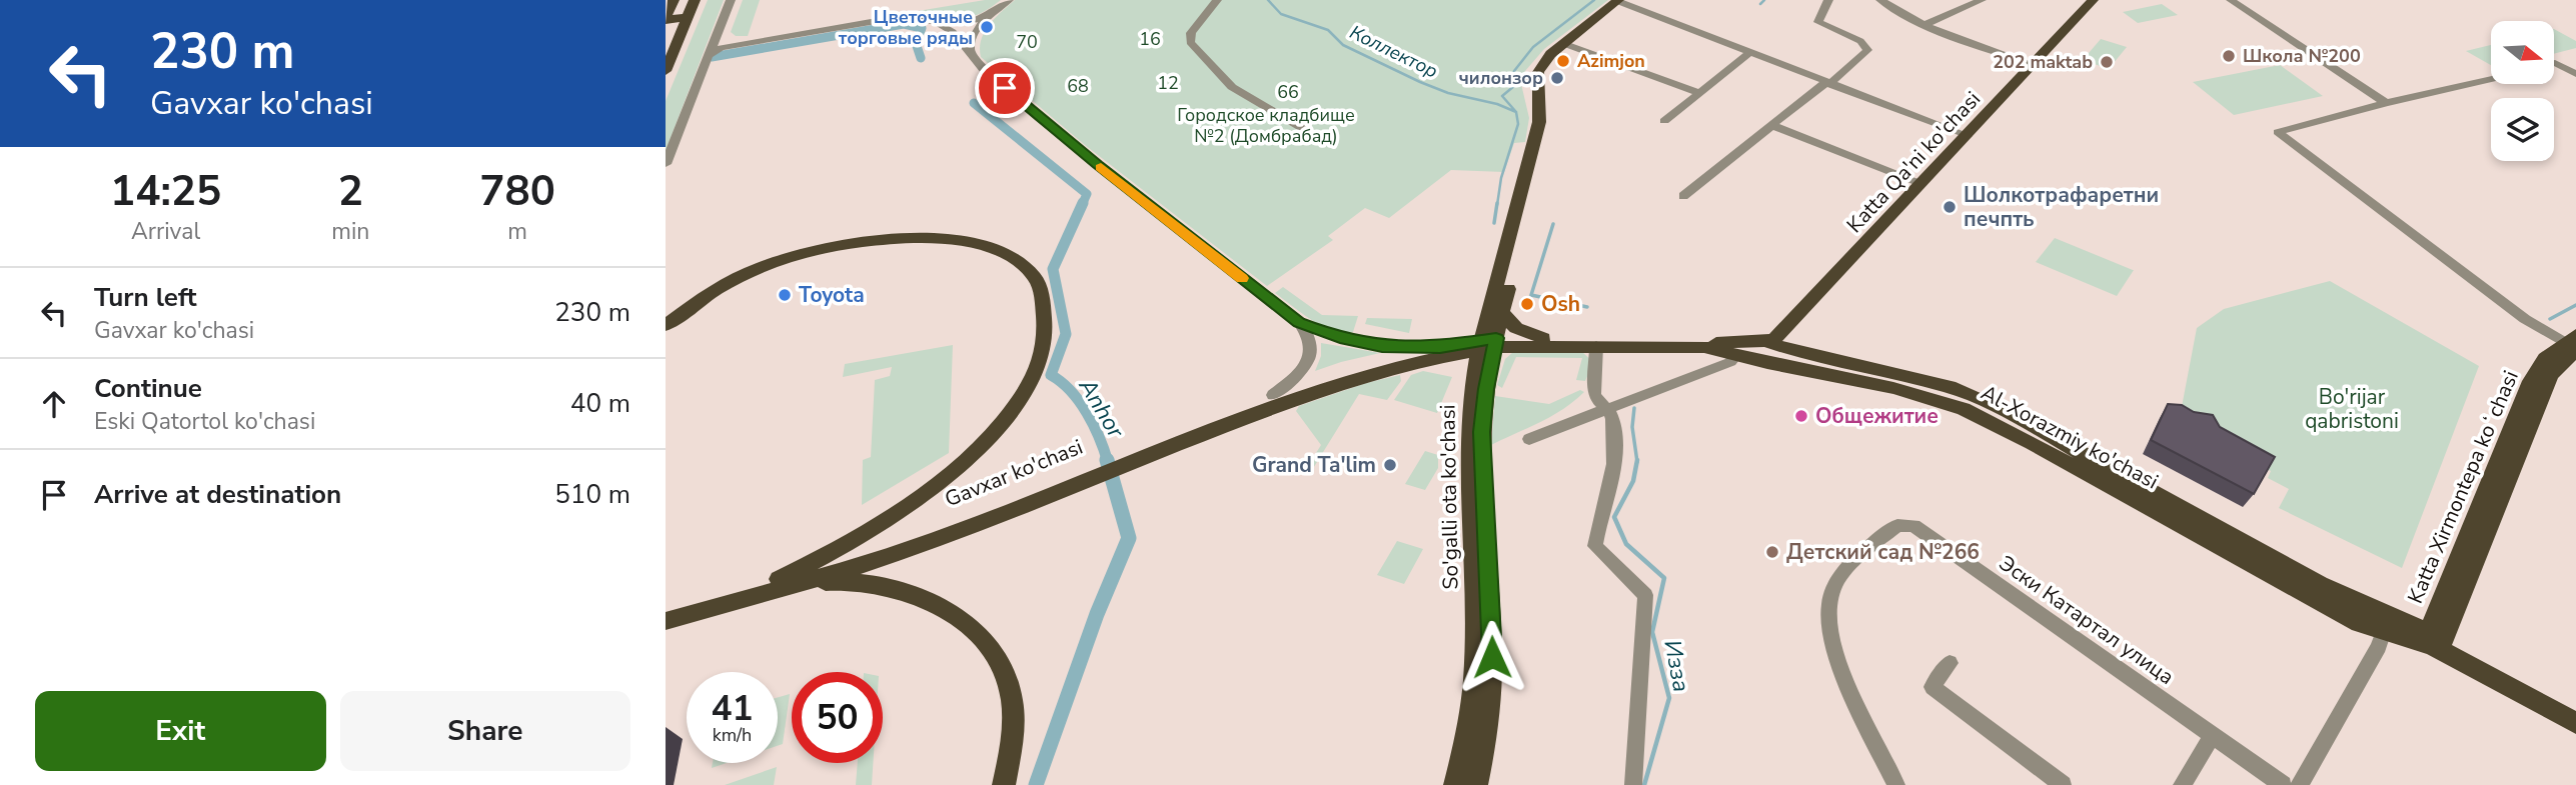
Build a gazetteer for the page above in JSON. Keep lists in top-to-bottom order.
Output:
{
  "streets": {
    "main road": [
      "Katta Qa'ni ko'chasi",
      "Al-Xorazmiy ko'chasi",
      "Gavxar ko'chasi",
      "Katta Xirmontepa koʻchasi",
      "So'galli ota ko'chasi"
    ],
    "street": ["Эски Катартал улица"]
  },
  "crossings": [
    ["Katta Qa'ni ko'chasi", "Al-Xorazmiy ko'chasi"],
    ["Al-Xorazmiy ko'chasi", "Gavxar ko'chasi"],
    ["Al-Xorazmiy ko'chasi", "Katta Xirmontepa koʻchasi"],
    ["Al-Xorazmiy ko'chasi", "So'galli ota ko'chasi"],
    ["Gavxar ko'chasi", "So'galli ota ko'chasi"]
  ],
  "water": ["Коллектор", "Anhor", "Изза"],
  "parks": [
    "16",
    "70",
    "12",
    "68",
    "66",
    "Городское кладбище №2 (Домбрабад)",
    "Bo'rijar qabristoni"
  ],
  "places": [
    "Цветочные торговые ряды",
    "Школа №200",
    "Azimjon",
    "202 maktab",
    "чилонзор",
    "Шолкотрафаретни печпть",
    "Toyota",
    "Osh",
    "Общежитие",
    "Grand Ta'lim",
    "Детский сад №266"
  ],
  "north": "right",
  "page": {
    "turn": ["230 m", "Gavxar ko'chasi"],
    "eta": [
      "14:25",
      "Arrival",
      "2",
      "min",
      "780",
      "m"
    ],
    "list": [
      {
        "name": "Turn left",
        "note": "Gavxar ko'chasi",
        "value": "230 m"
      },
      {
        "name": "Continue",
        "note": "Eski Qatortol ko'chasi",
        "value": "40 m"
      },
      {
        "name": "Arrive at destination",
        "value": "510 m"
      }
    ],
    "speed": "41 km/h",
    "limit": "50",
    "buttons": ["Exit", "Share"]
  }
}
